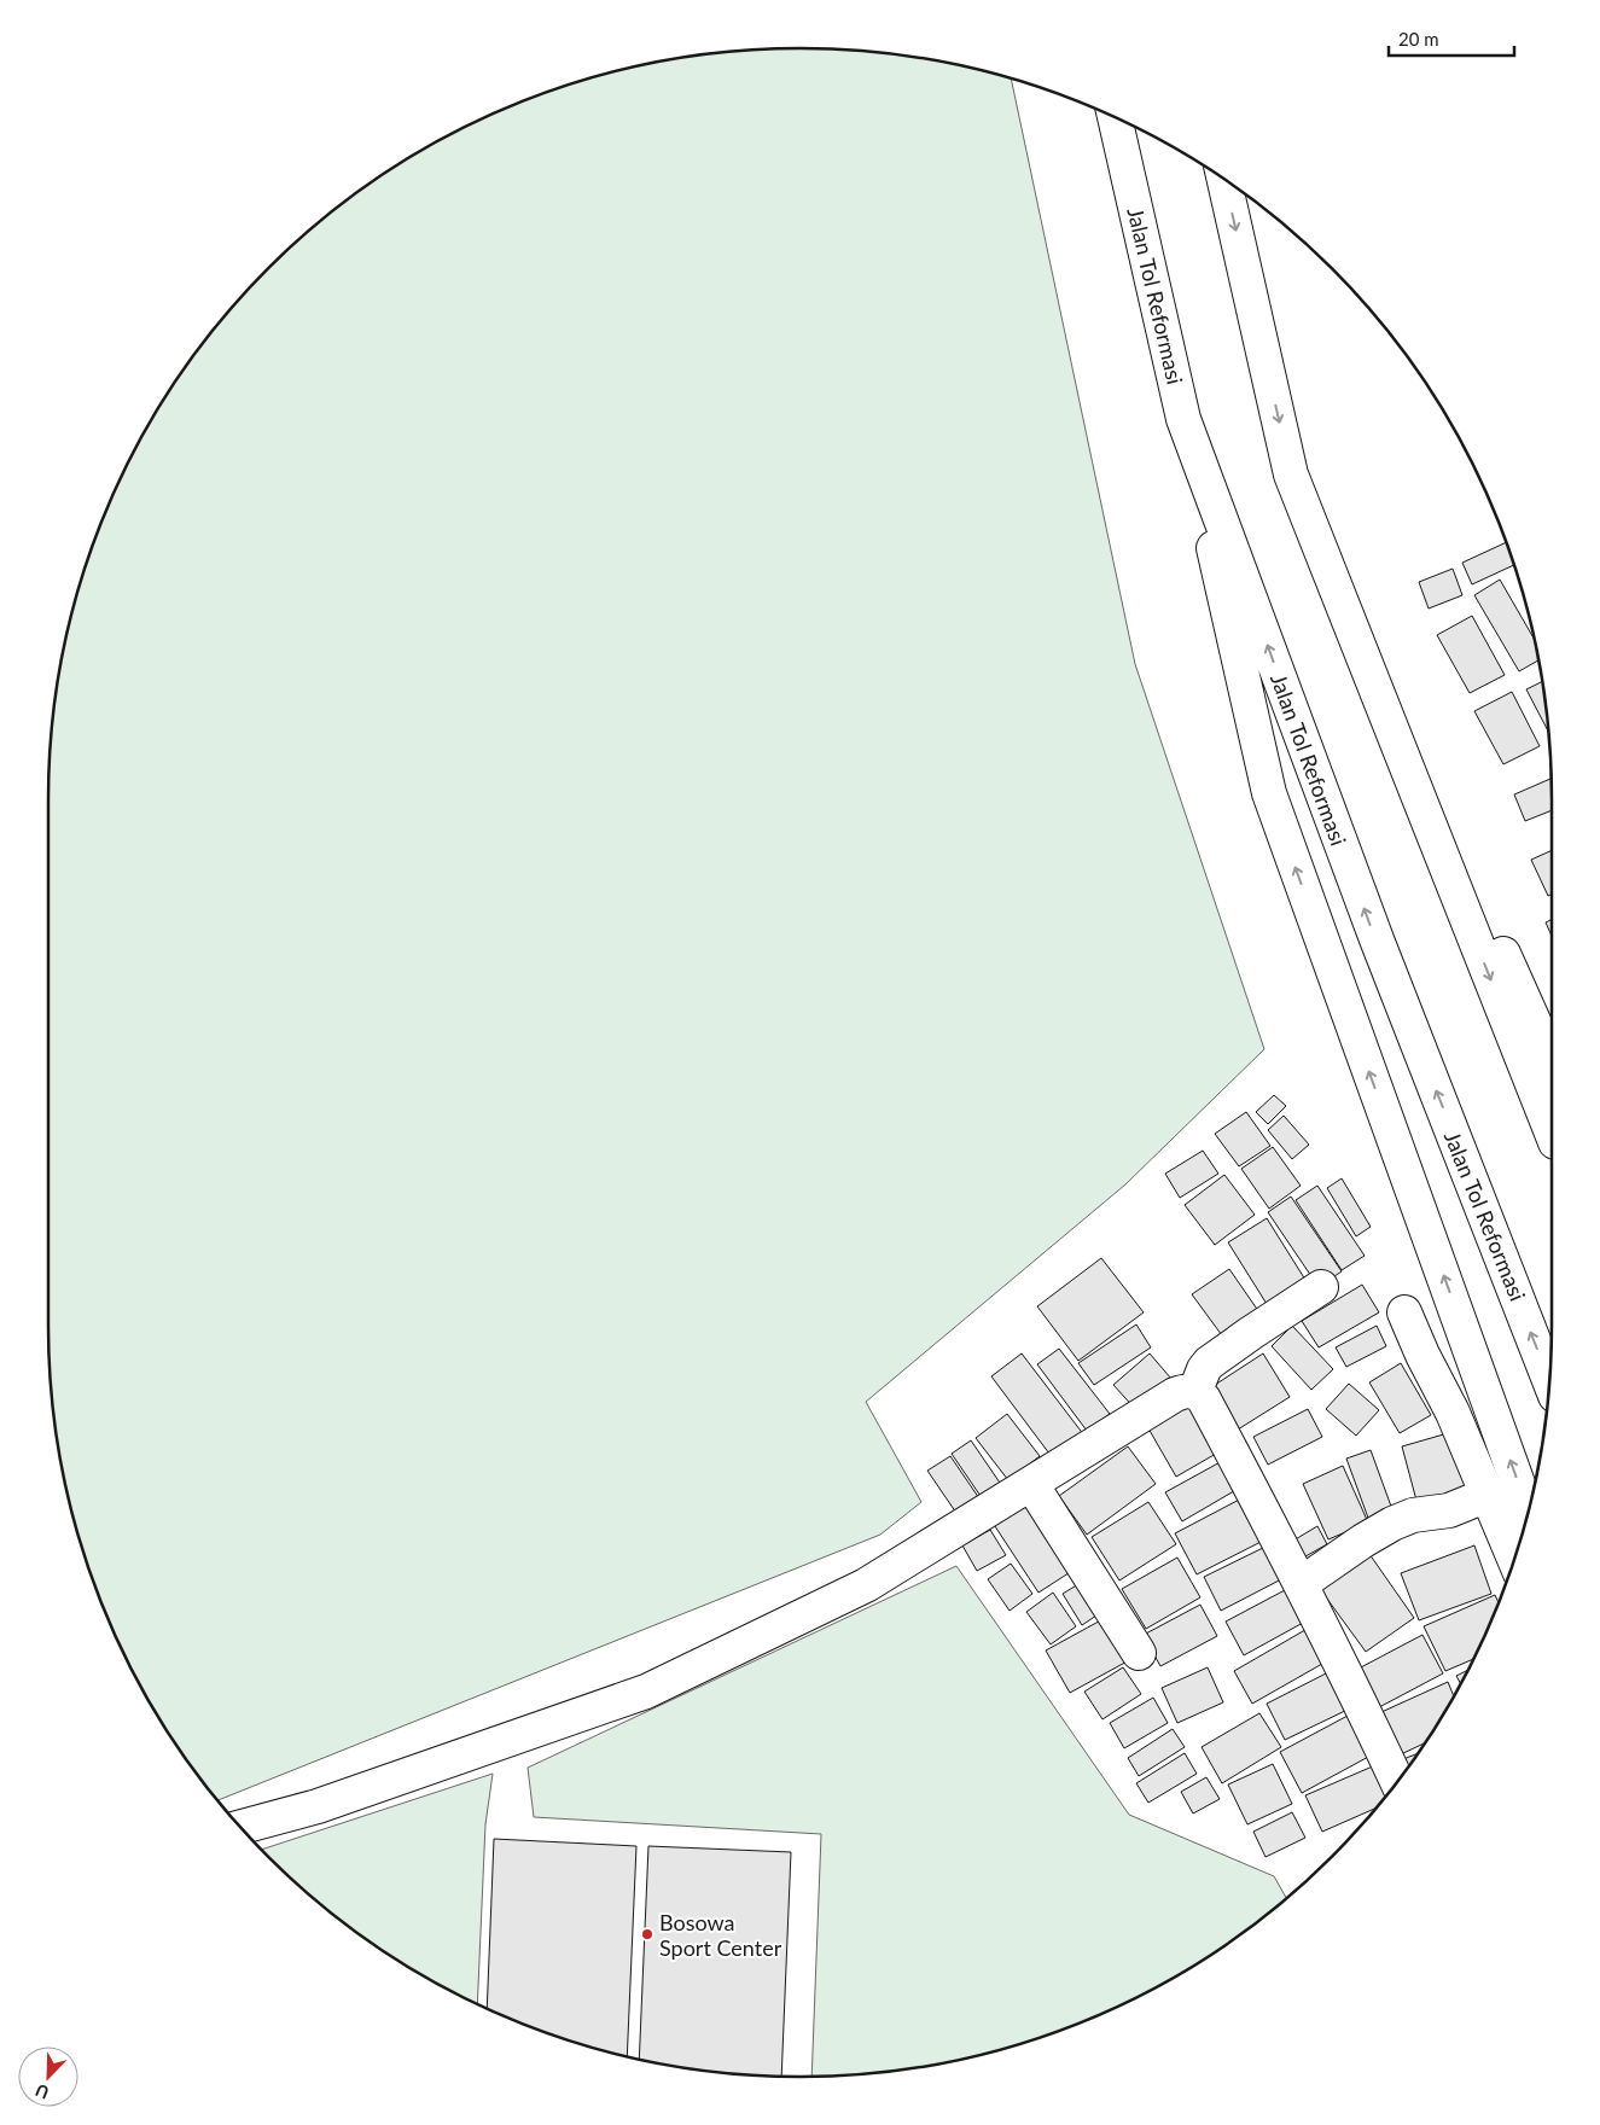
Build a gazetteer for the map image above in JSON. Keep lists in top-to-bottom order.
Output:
{
  "streets": {
    "main road": ["Jalan Tol Reformasi"]
  },
  "places": ["Bosowa Sport Center"],
  "scale_bar": "20 m",
  "north": "bottom left"
}
